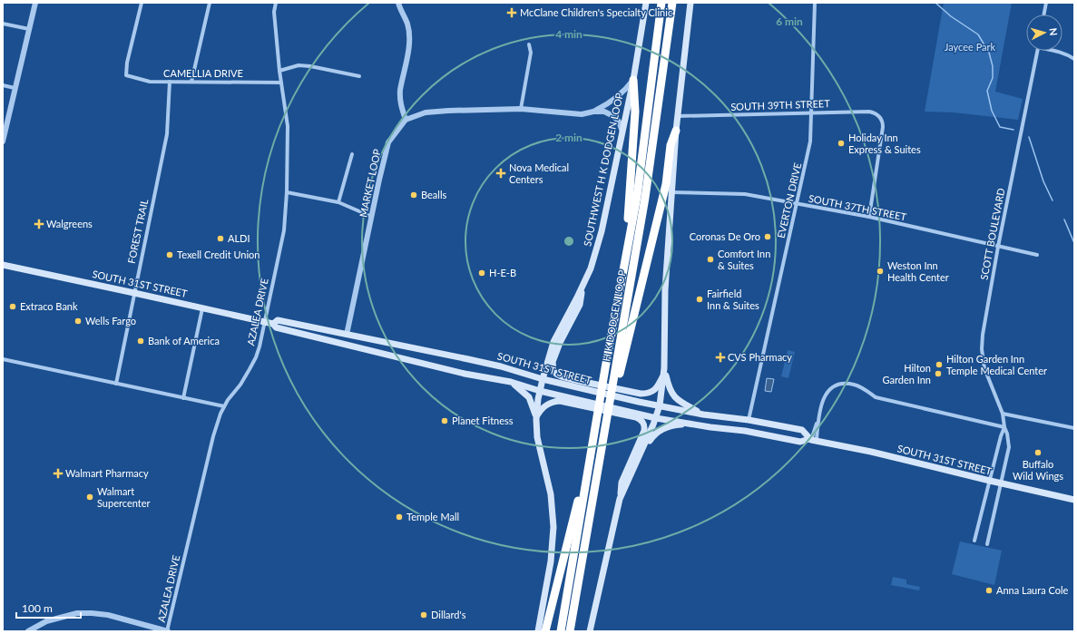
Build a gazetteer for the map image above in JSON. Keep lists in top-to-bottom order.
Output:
{
  "streets": {
    "highway": ["H K DODGEN LOOP"],
    "main road": ["SOUTHWEST H K DODGEN LOOP", "SOUTH 31ST STREET"],
    "street": [
      "CAMELLIA DRIVE",
      "SOUTH 39TH STREET",
      "MARKET LOOP",
      "EVERTON DRIVE",
      "SOUTH 37TH STREET",
      "FOREST TRAIL",
      "SCOTT BOULEVARD",
      "AZALEA DRIVE"
    ]
  },
  "crossings": [
    ["CAMELLIA DRIVE", "FOREST TRAIL"],
    ["CAMELLIA DRIVE", "AZALEA DRIVE"],
    ["SOUTH 39TH STREET", "EVERTON DRIVE"],
    ["SOUTH 39TH STREET", "SOUTH 37TH STREET"],
    ["SOUTHWEST H K DODGEN LOOP", "SOUTH 31ST STREET"],
    ["MARKET LOOP", "SOUTH 31ST STREET"],
    ["EVERTON DRIVE", "SOUTH 37TH STREET"],
    ["EVERTON DRIVE", "SOUTH 31ST STREET"],
    ["SOUTH 37TH STREET", "SCOTT BOULEVARD"],
    ["FOREST TRAIL", "SOUTH 31ST STREET"],
    ["SCOTT BOULEVARD", "SOUTH 31ST STREET"],
    ["SOUTH 31ST STREET", "AZALEA DRIVE"]
  ],
  "parks": ["Jaycee Park"],
  "places": {
    "health": [
      "McClane Children's Specialty Clinic",
      "Nova Medical Centers",
      "Walgreens",
      "CVS Pharmacy",
      "Walmart Pharmacy"
    ],
    "other": [
      "Holiday Inn Express & Suites",
      "Bealls",
      "Coronas De Oro",
      "ALDI",
      "Texell Credit Union",
      "Comfort Inn & Suites",
      "Weston Inn Health Center",
      "H-E-B",
      "Fairfield Inn & Suites",
      "Extraco Bank",
      "Wells Fargo",
      "Bank of America",
      "Hilton Garden Inn Temple Medical Center",
      "Hilton Garden Inn",
      "Planet Fitness",
      "Buffalo Wild Wings",
      "Walmart Supercenter",
      "Temple Mall",
      "Anna Laura Cole",
      "Dillard's"
    ]
  },
  "scale_bar": "100 m",
  "north": "right",
  "rings": ["6 min", "4 min", "2 min"]
}
